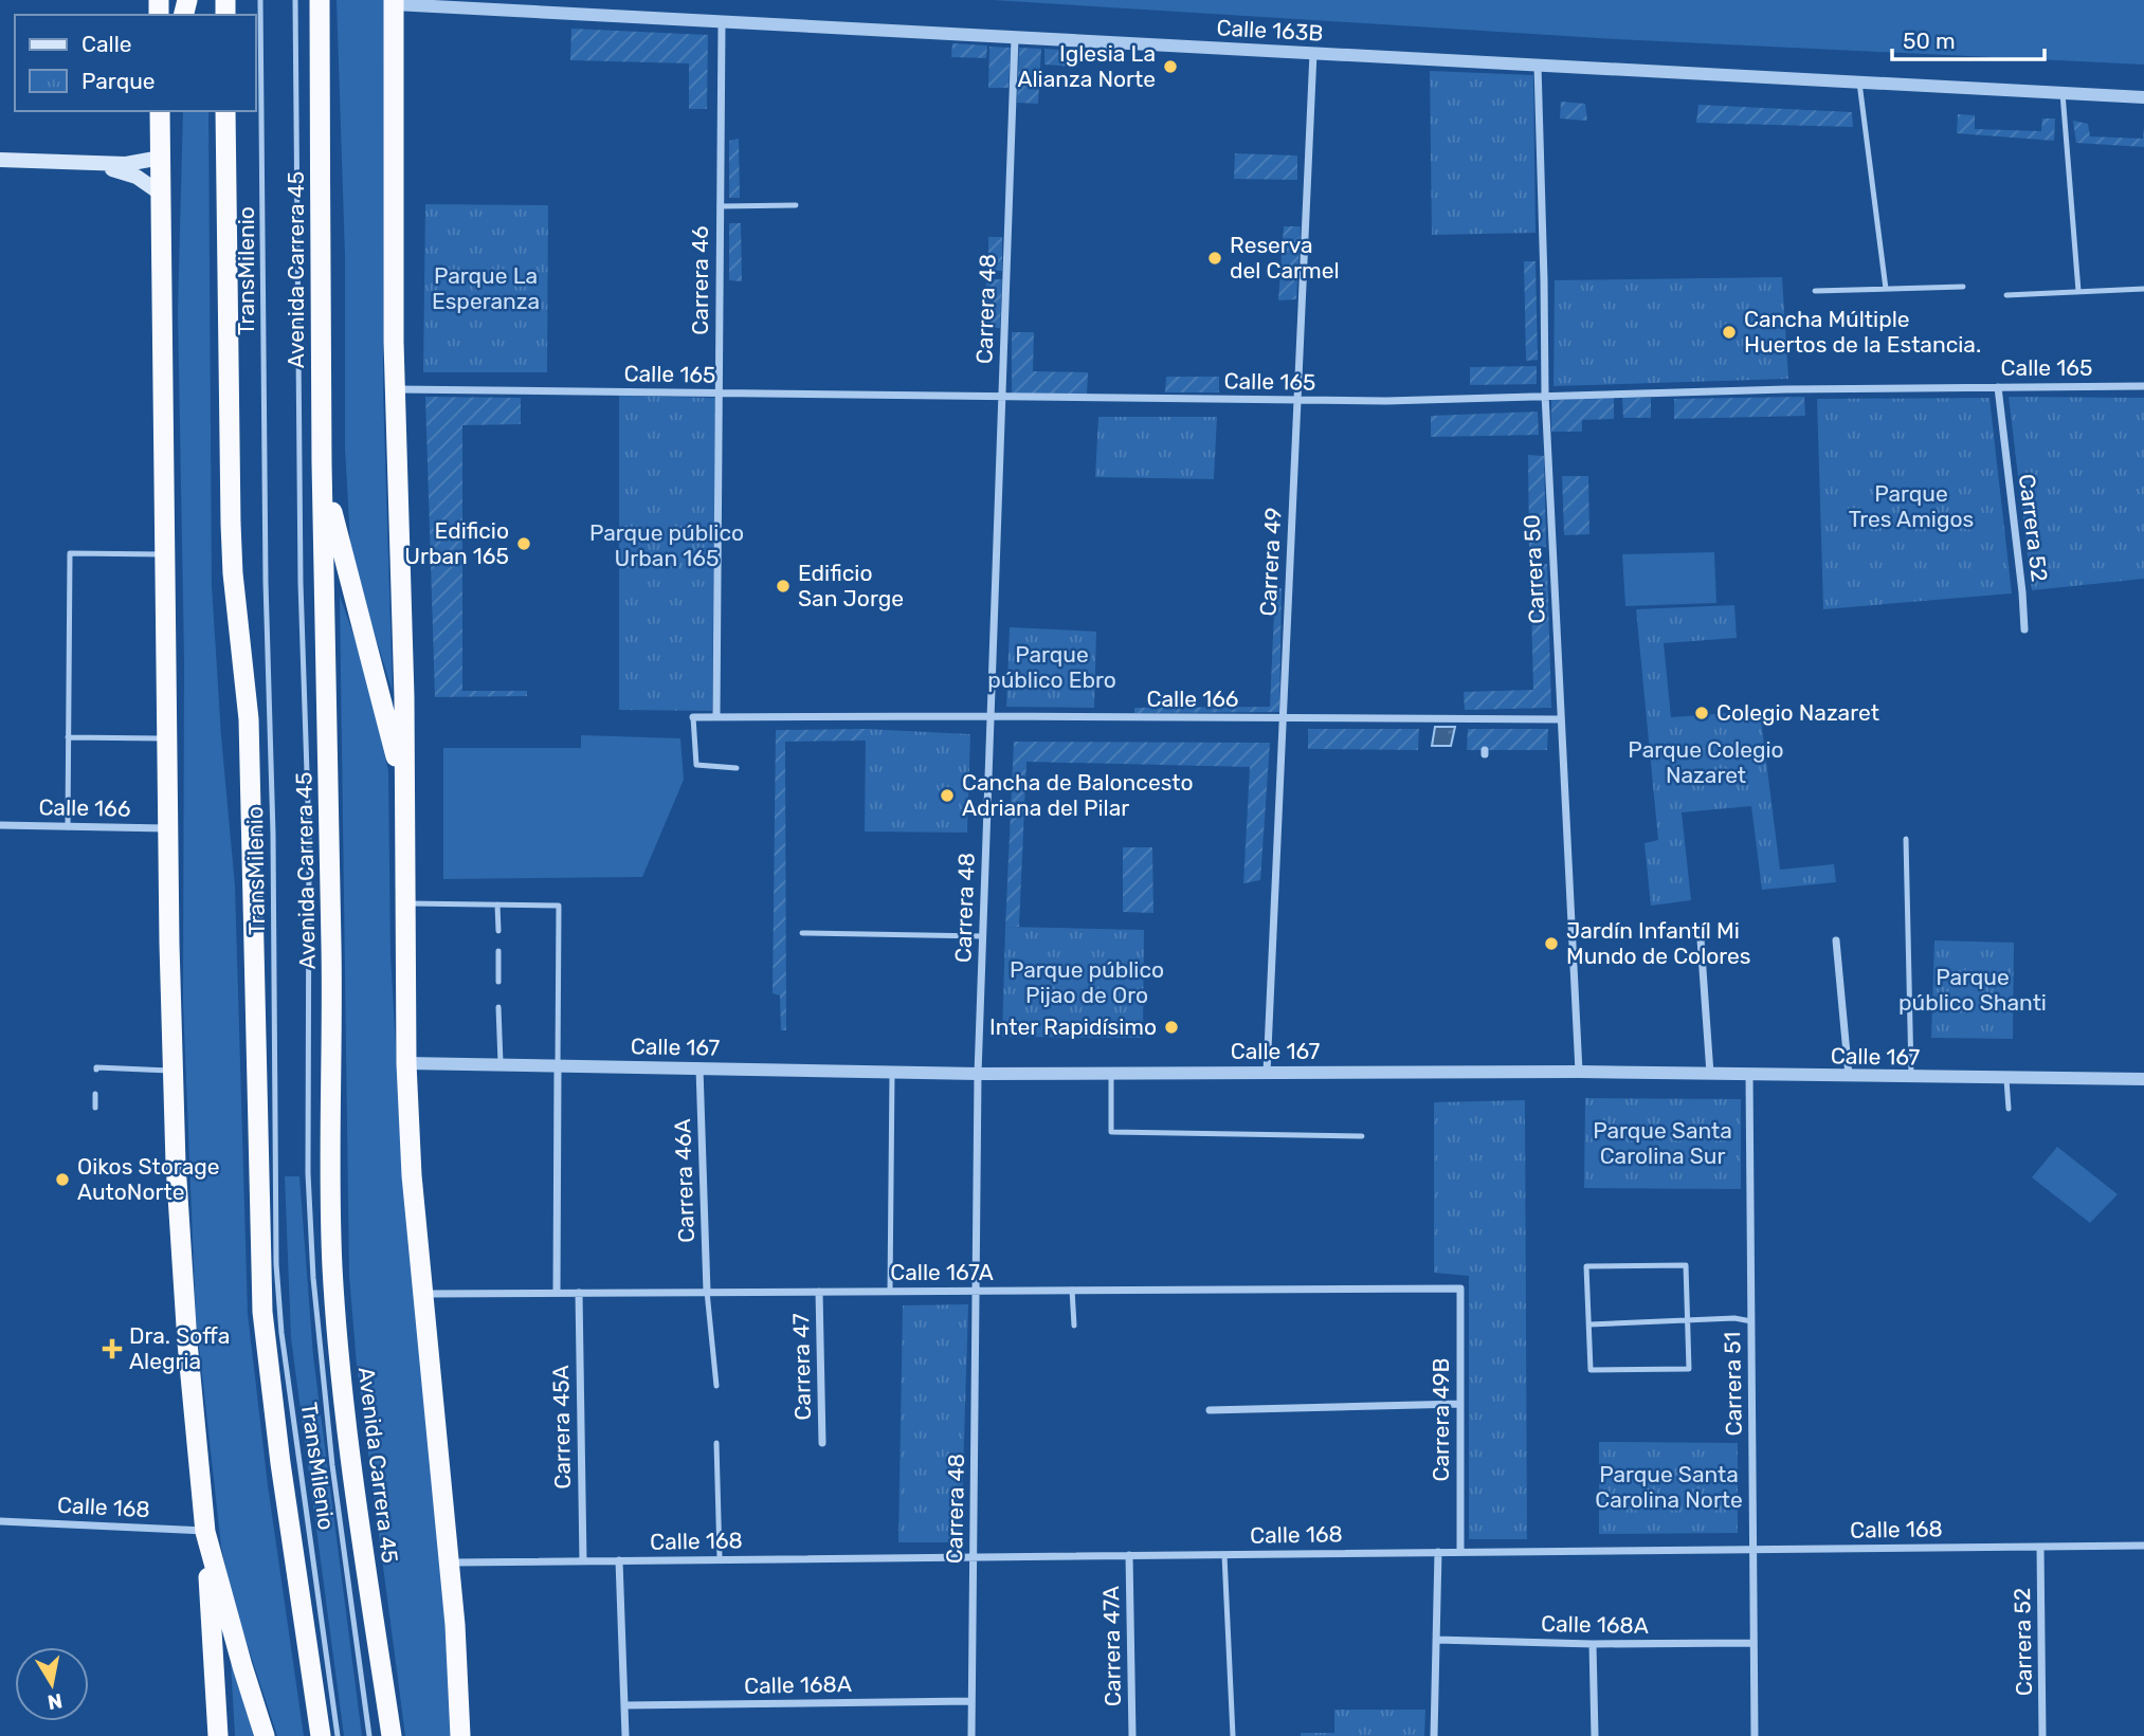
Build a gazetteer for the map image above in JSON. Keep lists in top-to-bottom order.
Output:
{
  "streets": {
    "highway": ["Avenida Carrera 45"],
    "street": [
      "Calle 163B",
      "Carrera 46",
      "Carrera 48",
      "Calle 165",
      "Carrera 52",
      "Carrera 49",
      "Carrera 50",
      "Calle 166",
      "Calle 167",
      "Carrera 46A",
      "Calle 167A",
      "Carrera 47",
      "Carrera 51",
      "Carrera 49B",
      "Carrera 45A",
      "Calle 168",
      "Calle 168A",
      "Carrera 47A"
    ],
    "lane": ["TransMilenio"]
  },
  "crossings": [
    ["Calle 163B", "Carrera 46"],
    ["Calle 163B", "Carrera 48"],
    ["Calle 163B", "Carrera 49"],
    ["Calle 163B", "Carrera 50"],
    ["Carrera 46", "Calle 165"],
    ["Carrera 46", "Calle 166"],
    ["Carrera 48", "Calle 165"],
    ["Carrera 48", "Calle 166"],
    ["Carrera 48", "Calle 167"],
    ["Carrera 48", "Calle 167A"],
    ["Carrera 48", "Calle 168"],
    ["Carrera 48", "Calle 168A"],
    ["Calle 165", "Carrera 52"],
    ["Calle 165", "Carrera 49"],
    ["Calle 165", "Carrera 50"],
    ["Carrera 52", "Calle 168"],
    ["Carrera 49", "Calle 166"],
    ["Carrera 49", "Calle 167"],
    ["Carrera 50", "Calle 166"],
    ["Carrera 50", "Calle 167"],
    ["Calle 167", "Carrera 46A"],
    ["Calle 167", "Carrera 51"],
    ["Carrera 46A", "Calle 167A"],
    ["Calle 167A", "Carrera 47"],
    ["Calle 167A", "Carrera 49B"],
    ["Calle 167A", "Carrera 45A"],
    ["Carrera 51", "Calle 168"],
    ["Carrera 51", "Calle 168A"],
    ["Carrera 49B", "Calle 168"],
    ["Carrera 45A", "Calle 168"],
    ["Calle 168", "Carrera 47A"]
  ],
  "parks": [
    "Parque La Esperanza",
    "Parque Tres Amigos",
    "Parque público Urban 165",
    "Parque público Ebro",
    "Parque Colegio Nazaret",
    "Parque público Pijao de Oro",
    "Parque público Shanti",
    "Parque Santa Carolina Sur",
    "Parque Santa Carolina Norte"
  ],
  "places": {
    "other": [
      "Iglesia La Alianza Norte",
      "Reserva del Carmel",
      "Cancha Múltiple Huertos de la Estancia.",
      "Edificio Urban 165",
      "Edificio San Jorge",
      "Colegio Nazaret",
      "Cancha de Baloncesto Adriana del Pilar",
      "Jardín Infantíl Mi Mundo de Colores",
      "Inter Rapidísimo",
      "Oikos Storage AutoNorte"
    ],
    "health": ["Dra. Soffa Alegria"]
  },
  "legend": ["Calle", "Parque"],
  "scale_bar": "50 m",
  "north": "bottom"
}
